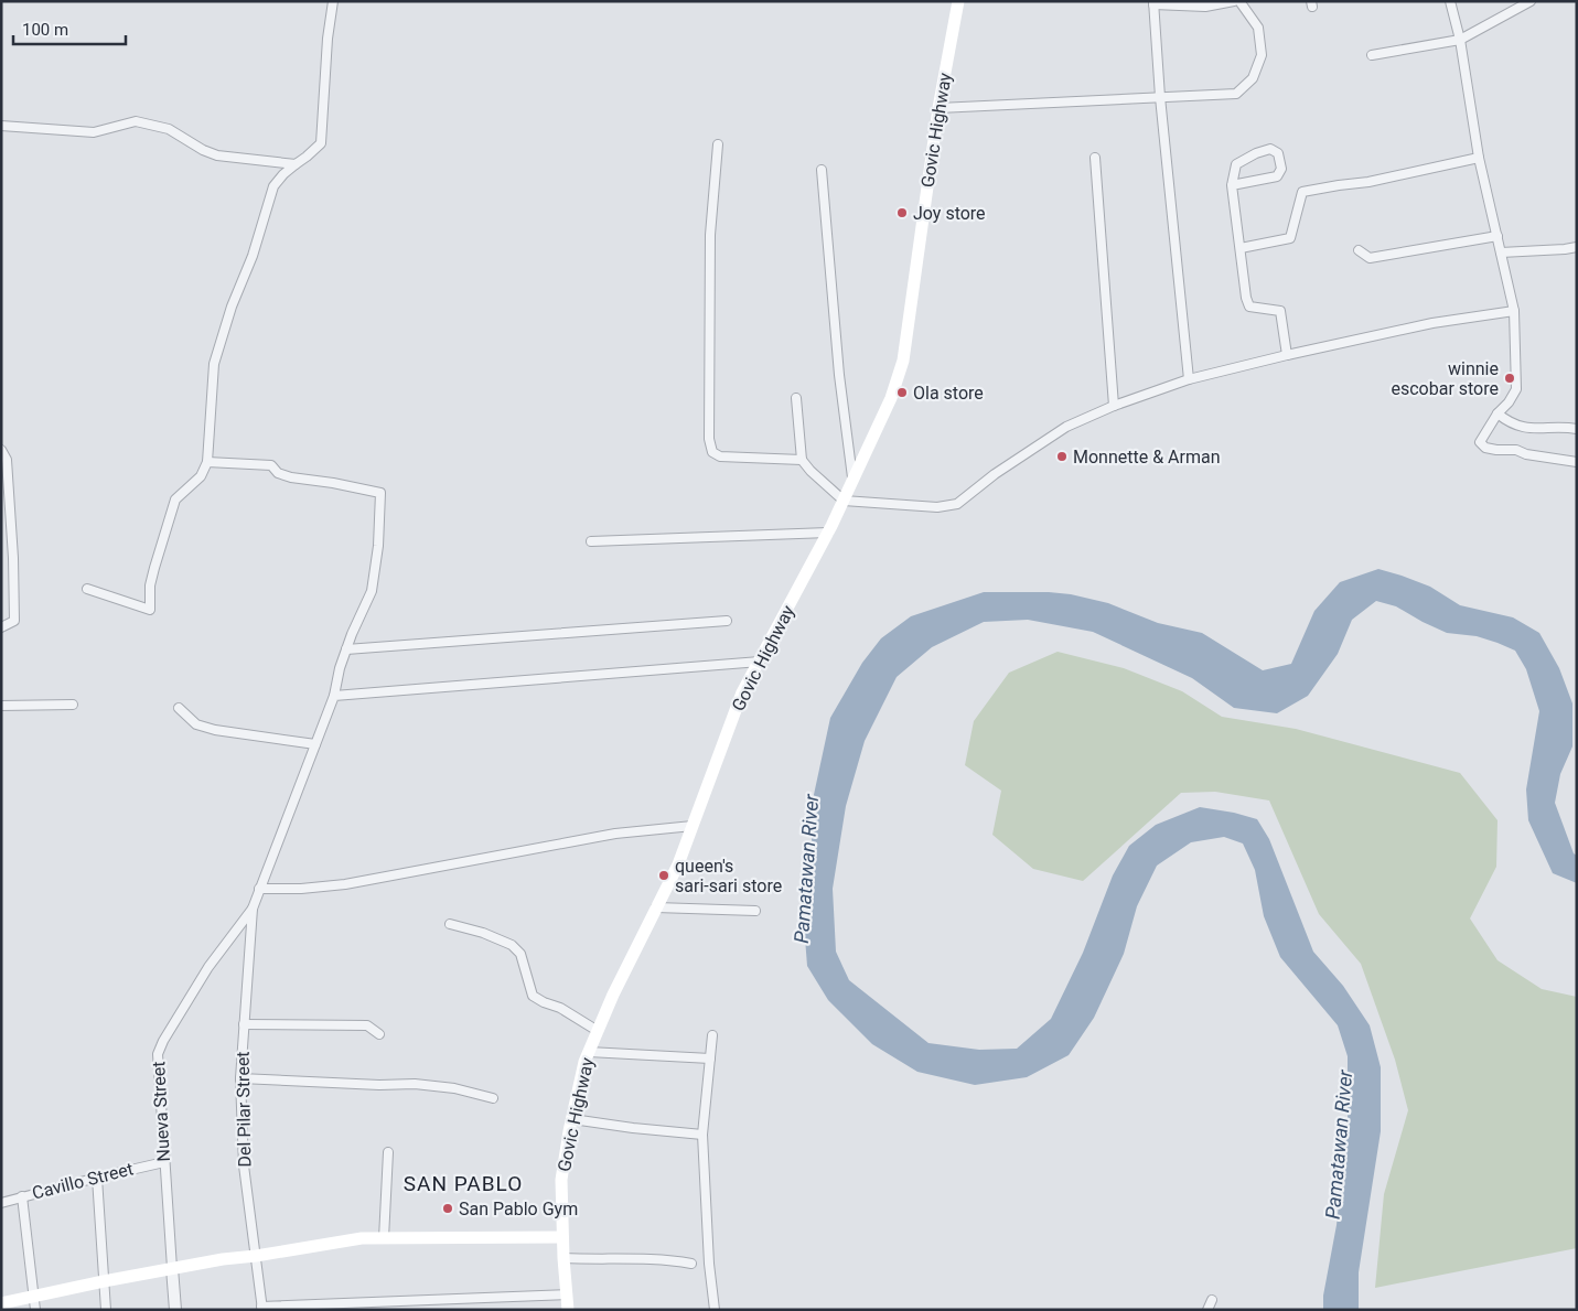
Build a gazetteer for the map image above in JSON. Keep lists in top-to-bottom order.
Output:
{
  "streets": {
    "main road": ["Govic Highway"],
    "street": ["Del Pilar Street", "Nueva Street", "Cavillo Street"]
  },
  "crossings": [
    ["Del Pilar Street", "Nueva Street"],
    ["Nueva Street", "Cavillo Street"]
  ],
  "districts": ["SAN PABLO"],
  "water": ["Pamatawan River"],
  "places": [
    "Joy store",
    "winnie escobar store",
    "Ola store",
    "Monnette & Arman",
    "queen's sari-sari store",
    "San Pablo Gym"
  ],
  "scale_bar": "100 m"
}
